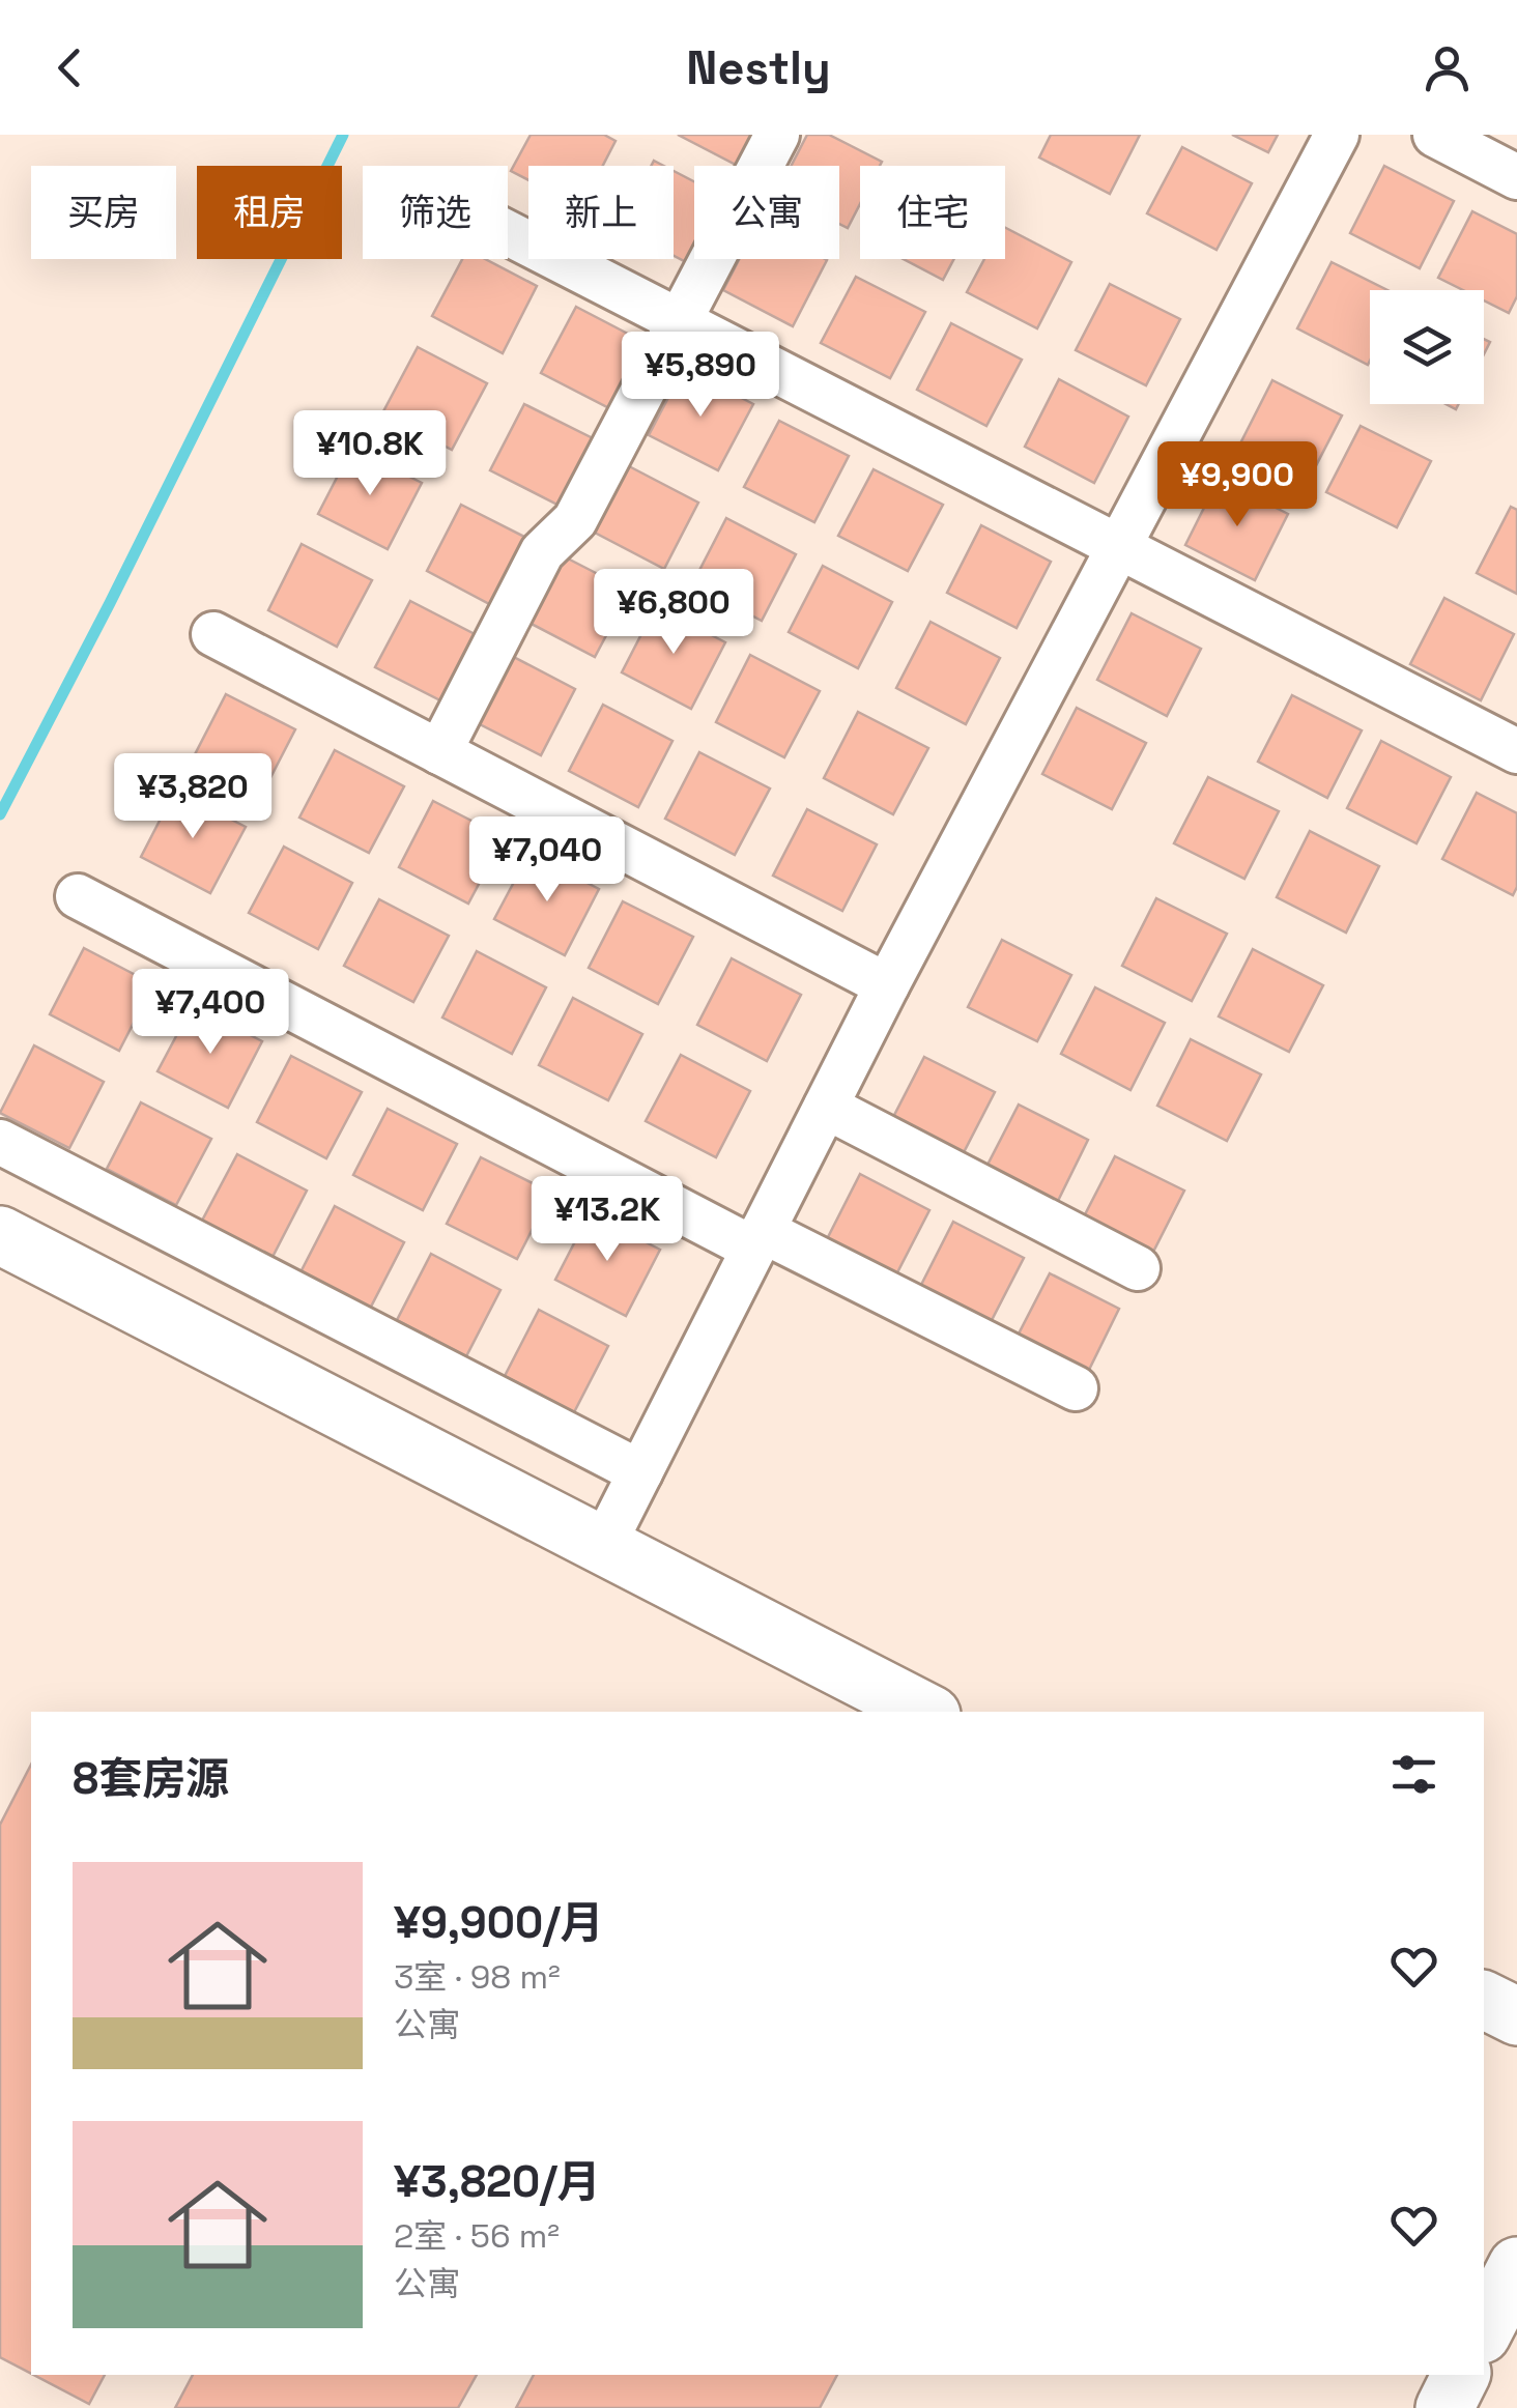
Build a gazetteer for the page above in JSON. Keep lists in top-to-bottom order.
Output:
{
  "page": {
    "header": "Nestly",
    "chip": [
      "买房",
      "租房",
      "筛选",
      "新上",
      "公寓",
      "住宅"
    ],
    "price": [
      "¥5,890",
      "¥10.8K",
      "¥9,900",
      "¥6,800",
      "¥3,820",
      "¥7,040",
      "¥7,400",
      "¥13.2K"
    ],
    "heading": "8套房源",
    "list": [
      {
        "name": "¥9,900/月",
        "note": "3室 · 98 m² · 公寓"
      },
      {
        "name": "¥3,820/月",
        "note": "2室 · 56 m² · 公寓"
      }
    ]
  }
}
